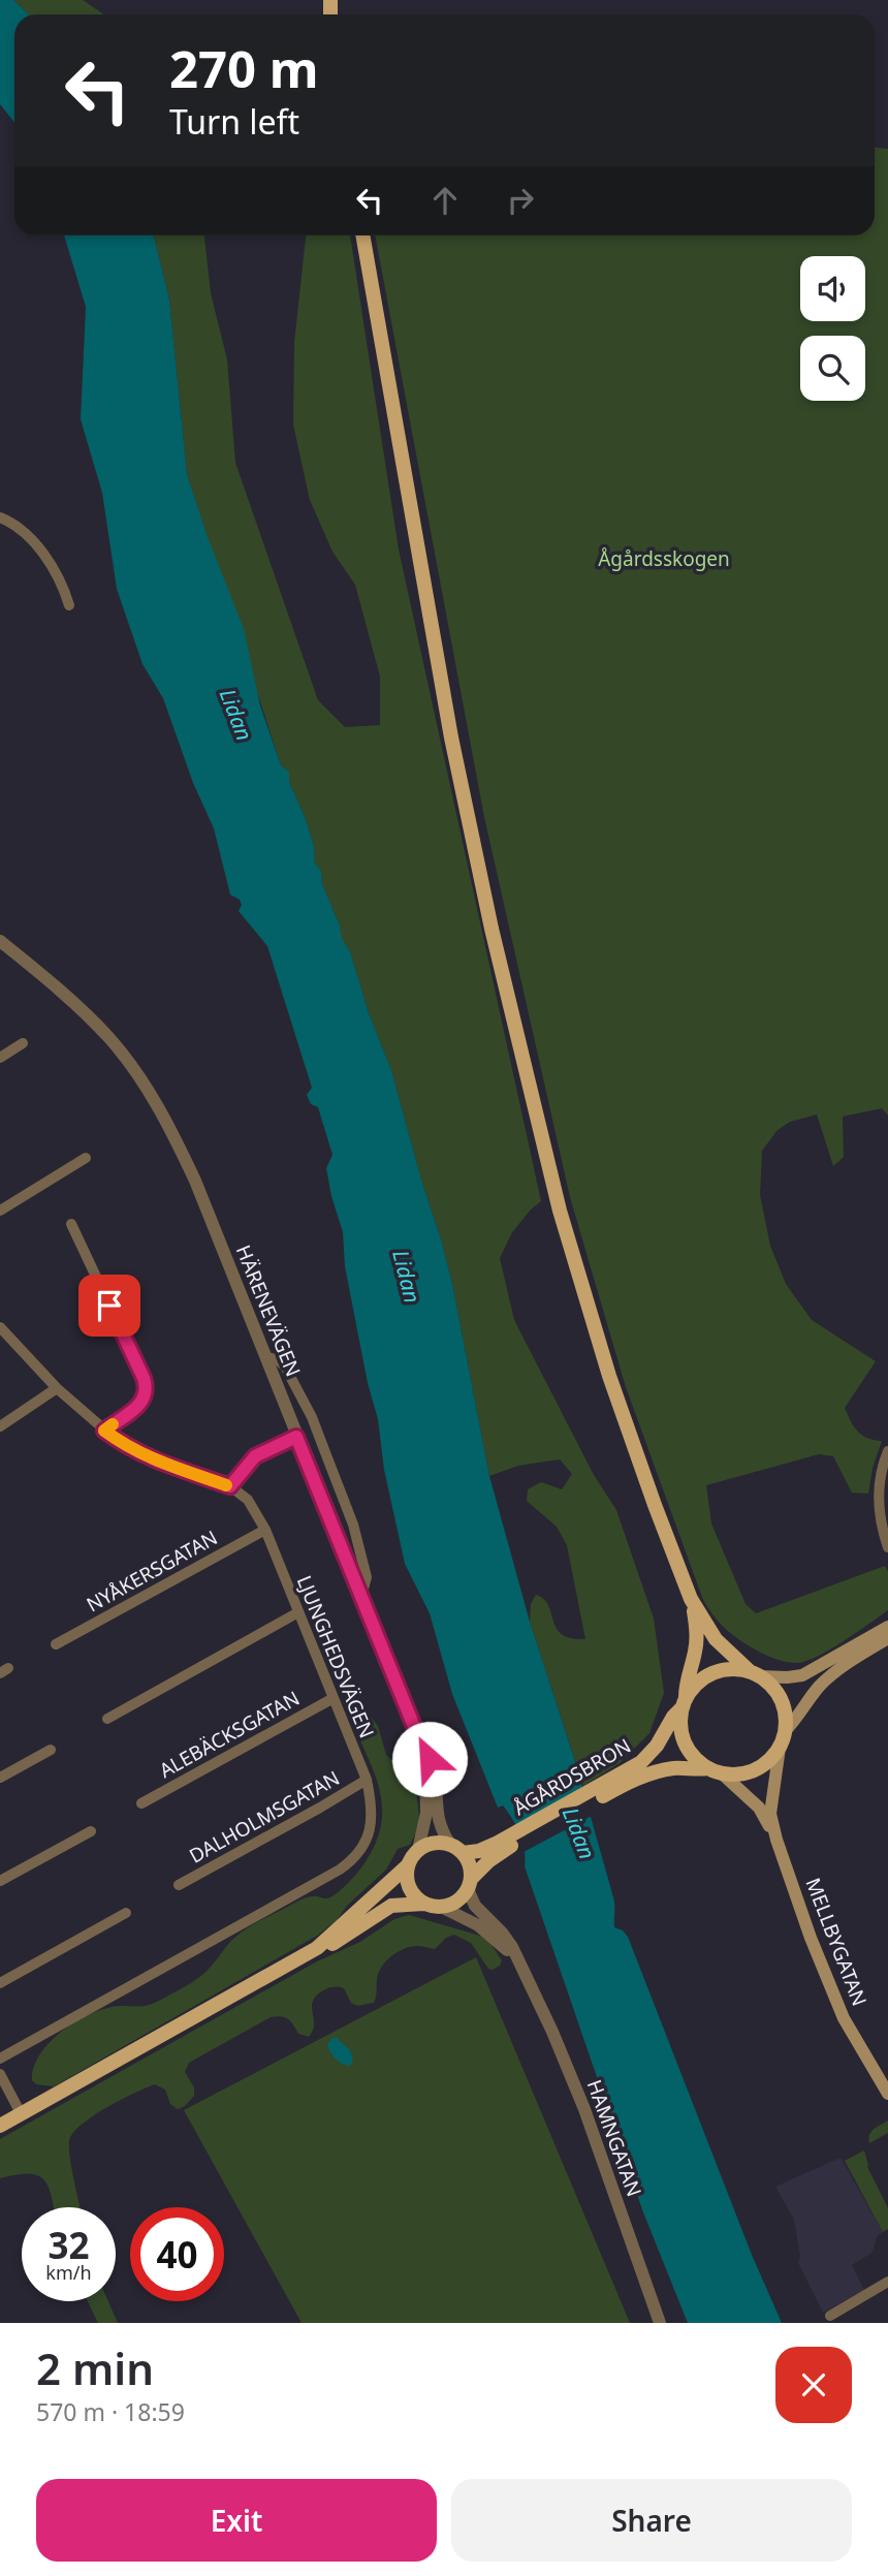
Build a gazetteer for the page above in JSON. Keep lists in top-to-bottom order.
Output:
{
  "streets": {
    "main road": ["ÅGÅRDSBRON", "MELLBYGATAN"],
    "street": [
      "HÄRENEVÄGEN",
      "NYÅKERSGATAN",
      "LJUNGHEDSVÄGEN",
      "ALEBÄCKSGATAN",
      "DALHOLMSGATAN",
      "HAMNGATAN"
    ]
  },
  "crossings": [
    ["HÄRENEVÄGEN", "ÅGÅRDSBRON"],
    ["NYÅKERSGATAN", "LJUNGHEDSVÄGEN"],
    ["LJUNGHEDSVÄGEN", "ALEBÄCKSGATAN"],
    ["LJUNGHEDSVÄGEN", "DALHOLMSGATAN"],
    ["ÅGÅRDSBRON", "MELLBYGATAN"]
  ],
  "water": ["Lidan"],
  "parks": ["Ågårdsskogen"],
  "page": {
    "turn": ["270 m", "Turn left"],
    "speed": "32 km/h",
    "limit": "40",
    "heading": ["2 min", "570 m · 18:59"],
    "buttons": ["Exit", "Share"]
  }
}
